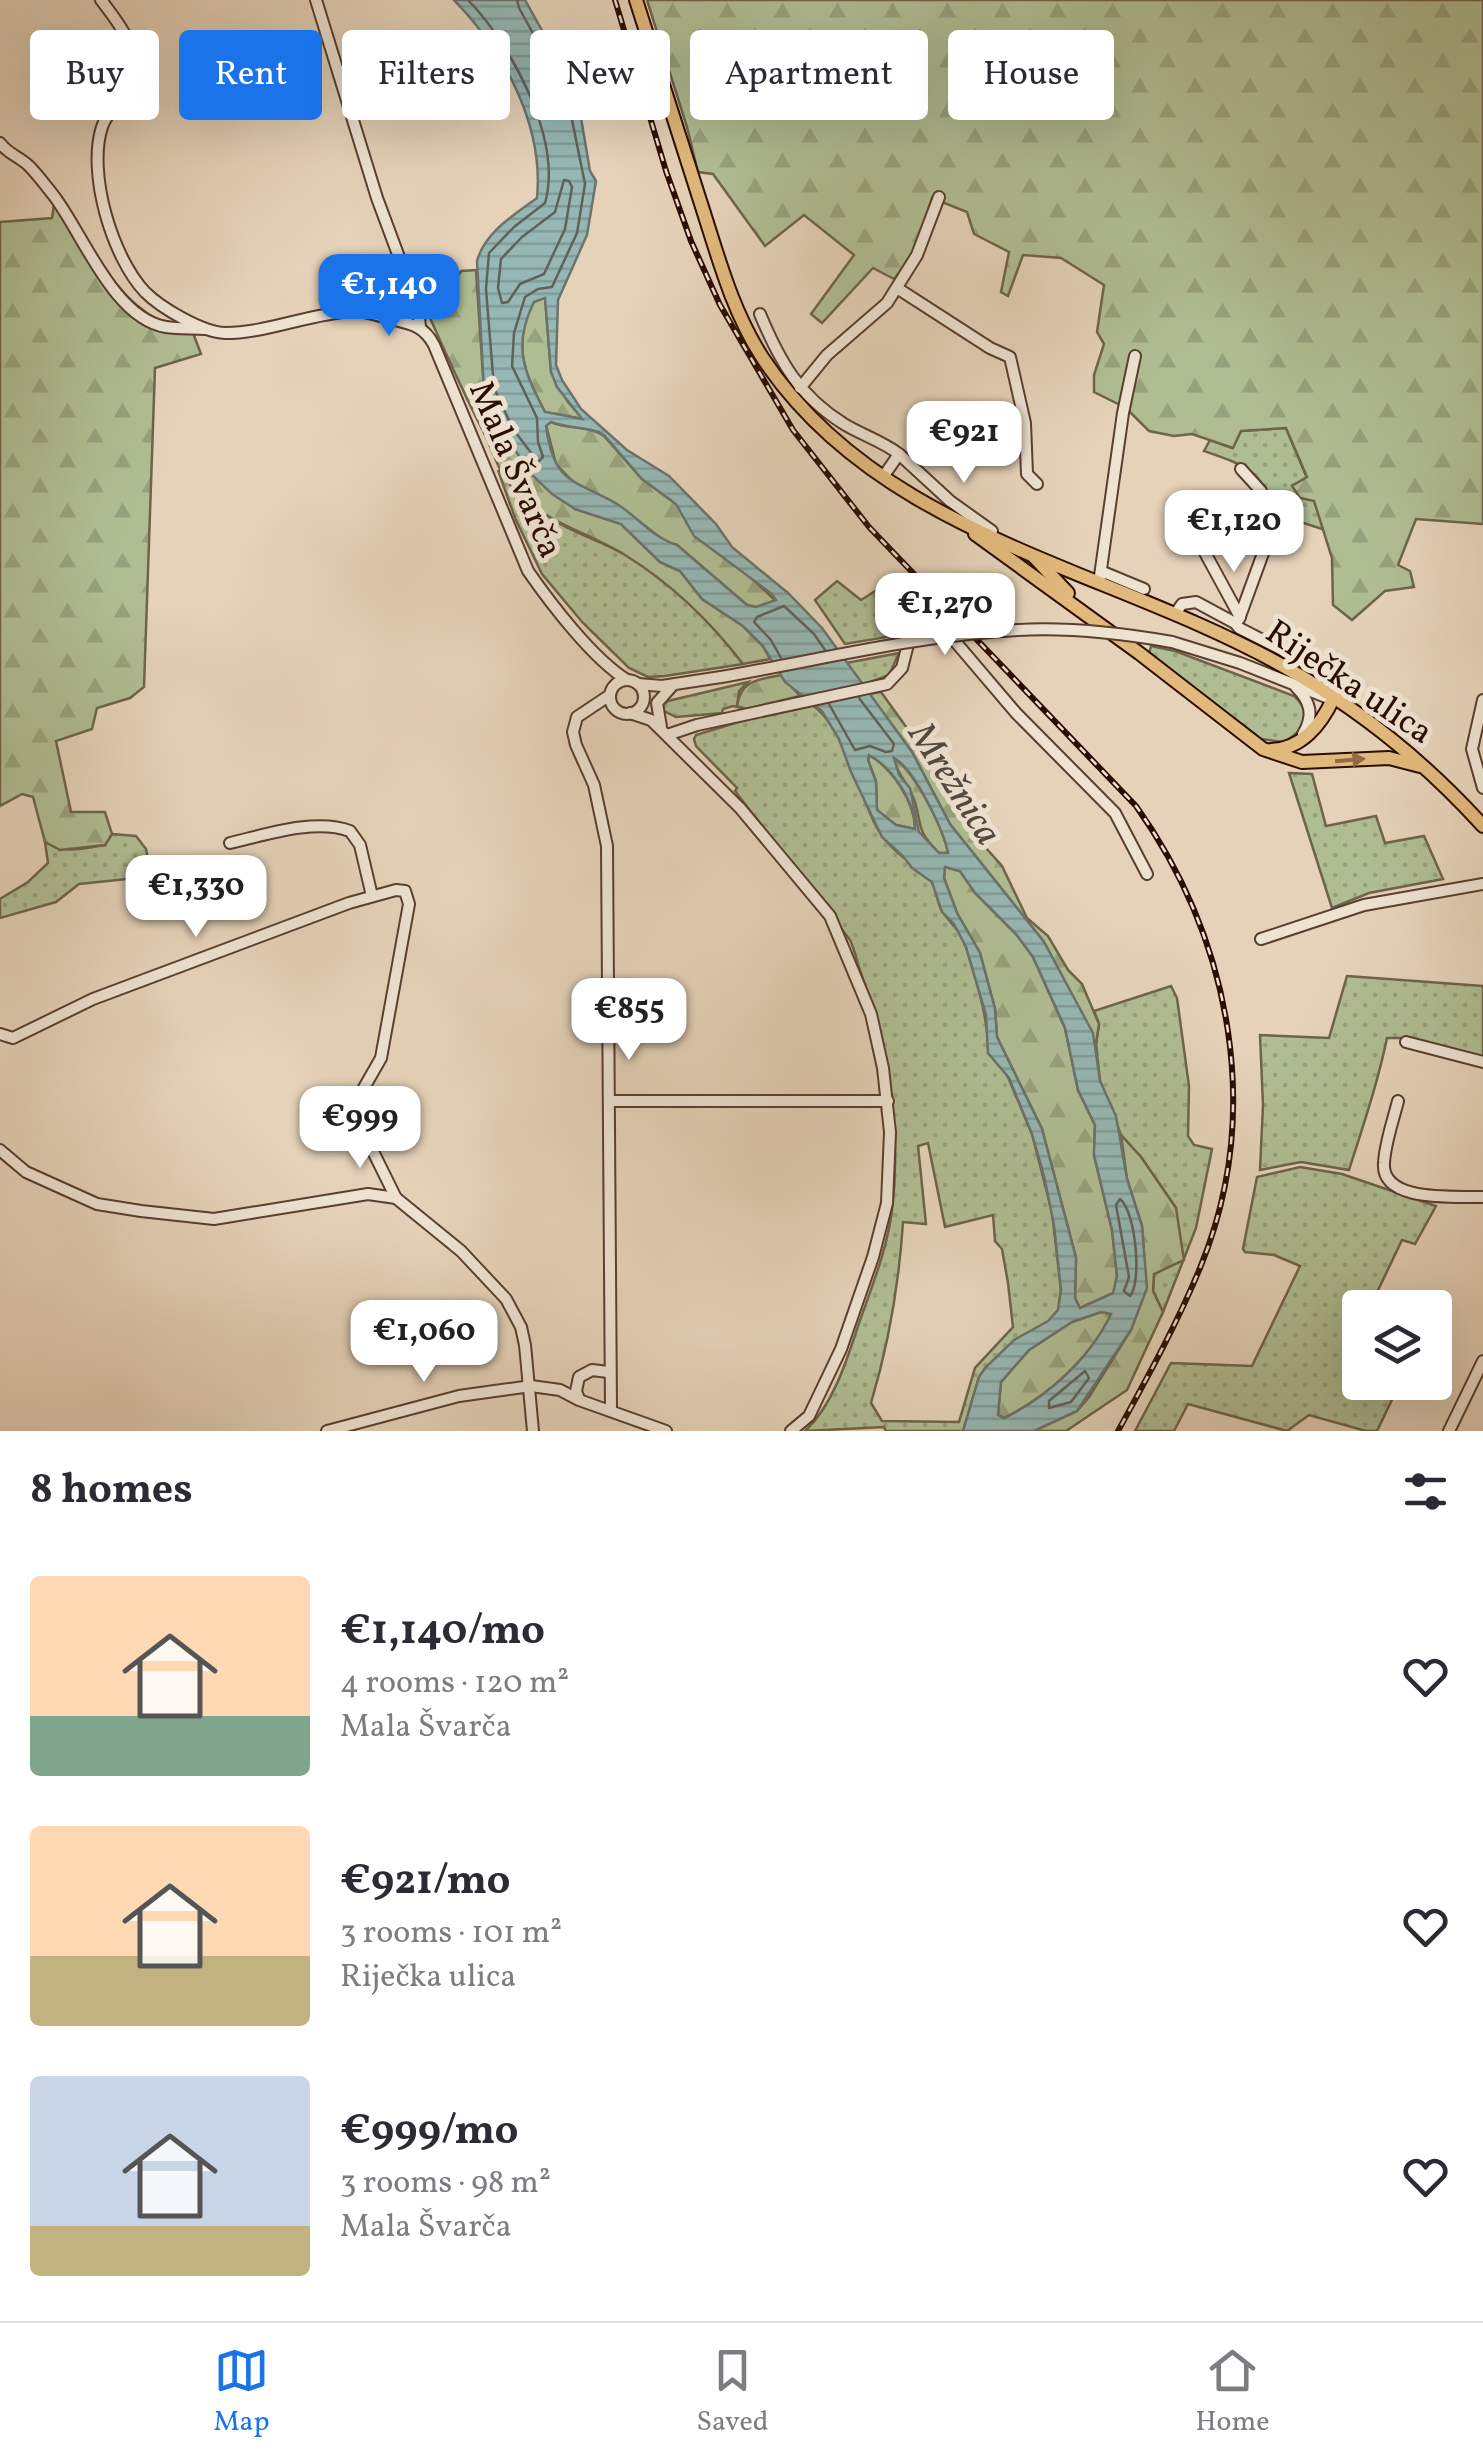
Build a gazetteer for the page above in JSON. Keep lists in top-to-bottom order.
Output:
{
  "streets": {
    "main road": ["Riječka ulica"],
    "street": ["Mala Švarča"]
  },
  "water": ["Mrežnica"],
  "page": {
    "chip": [
      "Buy",
      "Rent",
      "Filters",
      "New",
      "Apartment",
      "House"
    ],
    "price": [
      "€1,140",
      "€921",
      "€1,120",
      "€1,270",
      "€1,330",
      "€855",
      "€999",
      "€1,060"
    ],
    "heading": "8 homes",
    "list": [
      {
        "name": "€1,140/mo",
        "note": "4 rooms · 120 m² · Mala Švarča"
      },
      {
        "name": "€921/mo",
        "note": "3 rooms · 101 m² · Riječka ulica"
      },
      {
        "name": "€999/mo",
        "note": "3 rooms · 98 m² · Mala Švarča"
      }
    ],
    "tabs": ["Map", "Saved", "Home"]
  }
}
